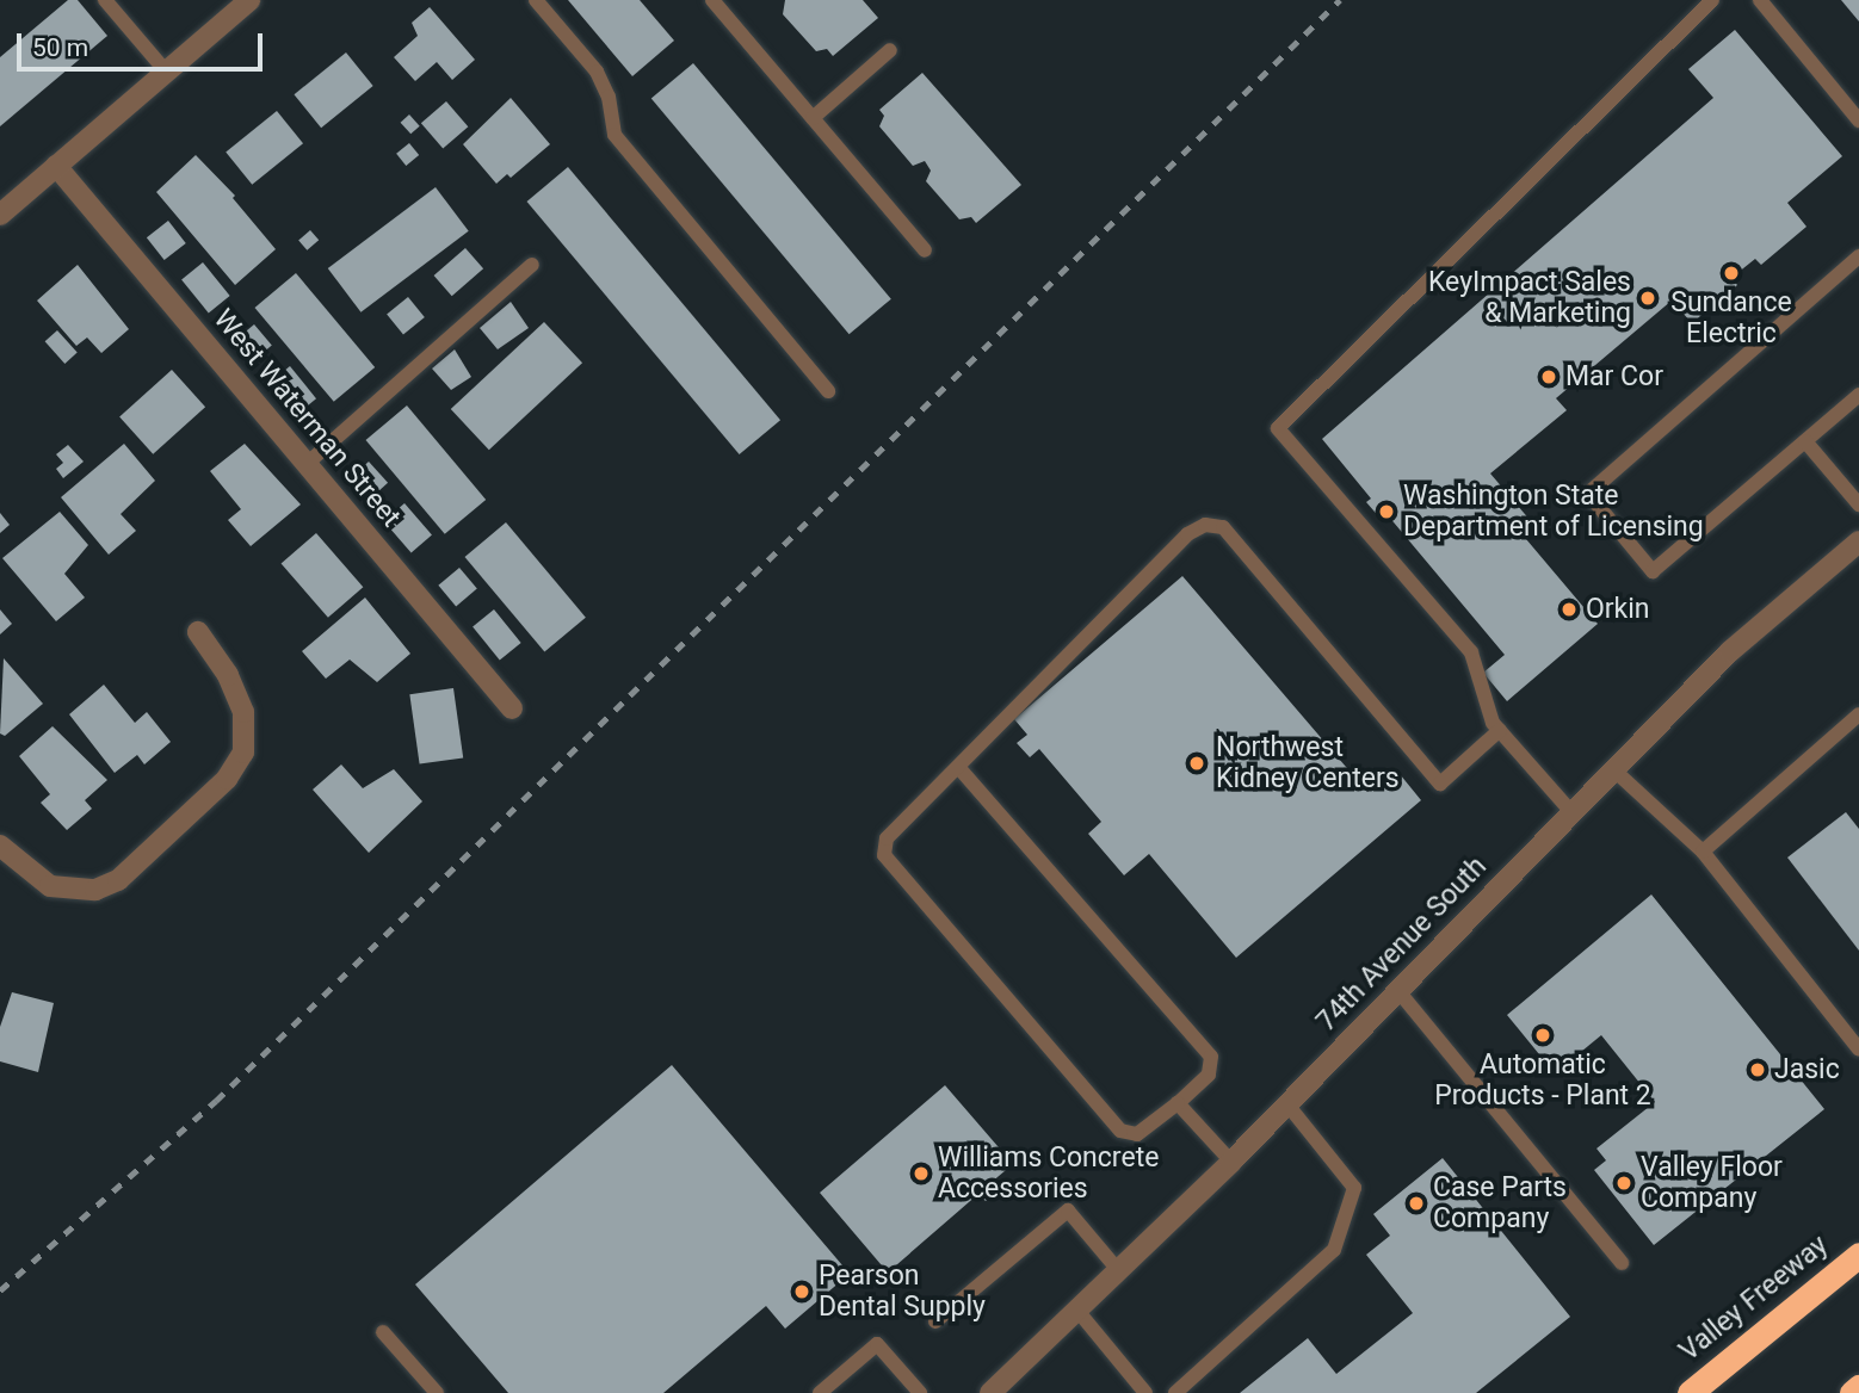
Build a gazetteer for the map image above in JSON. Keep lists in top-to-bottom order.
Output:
{
  "streets": {
    "highway": ["Valley Freeway"],
    "street": ["West Waterman Street", "74th Avenue South"]
  },
  "places": [
    "Sundance Electric",
    "KeyImpact Sales & Marketing",
    "Mar Cor",
    "Washington State Department of Licensing",
    "Orkin",
    "Northwest Kidney Centers",
    "Automatic Products - Plant 2",
    "Jasic",
    "Williams Concrete Accessories",
    "Valley Floor Company",
    "Case Parts Company",
    "Pearson Dental Supply"
  ],
  "scale_bar": "50 m"
}
